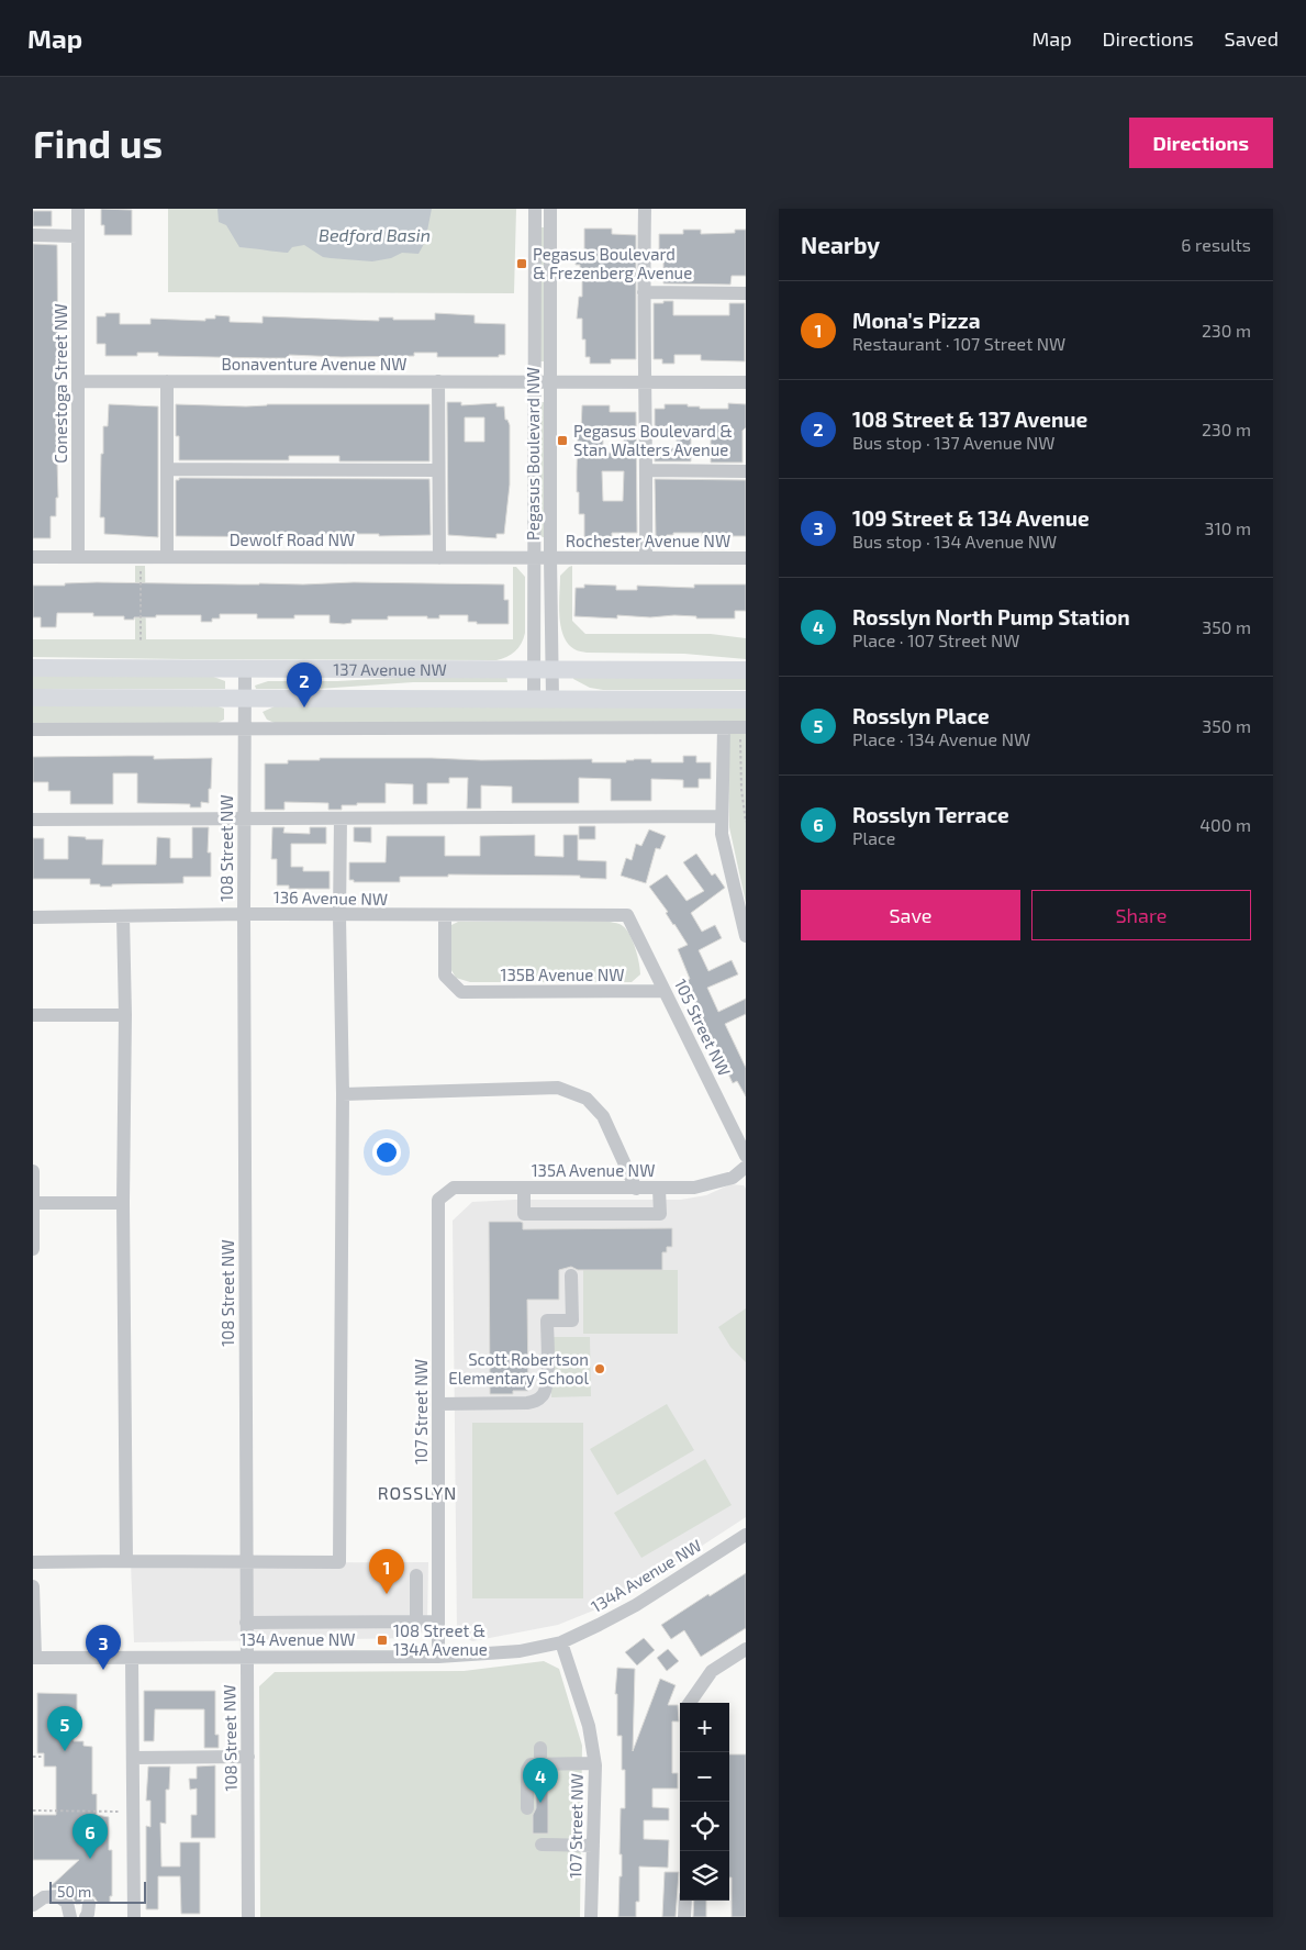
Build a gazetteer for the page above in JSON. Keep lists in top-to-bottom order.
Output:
{
  "streets": {
    "main road": ["137 Avenue NW"],
    "street": [
      "Bonaventure Avenue NW",
      "Conestoga Street NW",
      "Pegasus Boulevard NW",
      "Dewolf Road NW",
      "Rochester Avenue NW",
      "108 Street NW",
      "136 Avenue NW",
      "135B Avenue NW",
      "105 Street NW",
      "135A Avenue NW",
      "107 Street NW",
      "134A Avenue NW",
      "134 Avenue NW"
    ]
  },
  "crossings": [
    ["Bonaventure Avenue NW", "Conestoga Street NW"],
    ["Bonaventure Avenue NW", "Pegasus Boulevard NW"],
    ["Conestoga Street NW", "Dewolf Road NW"],
    ["Pegasus Boulevard NW", "Dewolf Road NW"],
    ["Pegasus Boulevard NW", "Rochester Avenue NW"],
    ["Pegasus Boulevard NW", "137 Avenue NW"],
    ["Dewolf Road NW", "Rochester Avenue NW"],
    ["137 Avenue NW", "108 Street NW"],
    ["108 Street NW", "136 Avenue NW"],
    ["108 Street NW", "134 Avenue NW"],
    ["136 Avenue NW", "135B Avenue NW"],
    ["136 Avenue NW", "105 Street NW"],
    ["135B Avenue NW", "105 Street NW"],
    ["135A Avenue NW", "107 Street NW"],
    ["107 Street NW", "134A Avenue NW"],
    ["107 Street NW", "134 Avenue NW"],
    ["134A Avenue NW", "134 Avenue NW"]
  ],
  "districts": ["ROSSLYN"],
  "water": ["Bedford Basin"],
  "places": {
    "transit": ["Pegasus Boulevard & Frezenberg Avenue", "Pegasus Boulevard & Stan Walters Avenue", "108 Street & 134A Avenue"],
    "other": ["Scott Robertson Elementary School"]
  },
  "scale_bar": "50 m",
  "page": {
    "header": "Map",
    "nav": ["Map", "Directions", "Saved"],
    "buttons": [
      "Directions",
      ["Save", "Share"]
    ],
    "title": "Find us",
    "heading": ["Nearby", "6 results"],
    "list": [
      {
        "mark": "1",
        "name": "Mona's Pizza",
        "note": "Restaurant · 107 Street NW",
        "value": "230 m"
      },
      {
        "mark": "2",
        "name": "108 Street & 137 Avenue",
        "note": "Bus stop · 137 Avenue NW",
        "value": "230 m"
      },
      {
        "mark": "3",
        "name": "109 Street & 134 Avenue",
        "note": "Bus stop · 134 Avenue NW",
        "value": "310 m"
      },
      {
        "mark": "4",
        "name": "Rosslyn North Pump Station",
        "note": "Place · 107 Street NW",
        "value": "350 m"
      },
      {
        "mark": "5",
        "name": "Rosslyn Place",
        "note": "Place · 134 Avenue NW",
        "value": "350 m"
      },
      {
        "mark": "6",
        "name": "Rosslyn Terrace",
        "note": "Place",
        "value": "400 m"
      }
    ],
    "pins": [
      "2",
      "1",
      "3",
      "5",
      "4",
      "6"
    ],
    "map_buttons": ["+", "−"],
    "scale": "50 m"
  }
}
